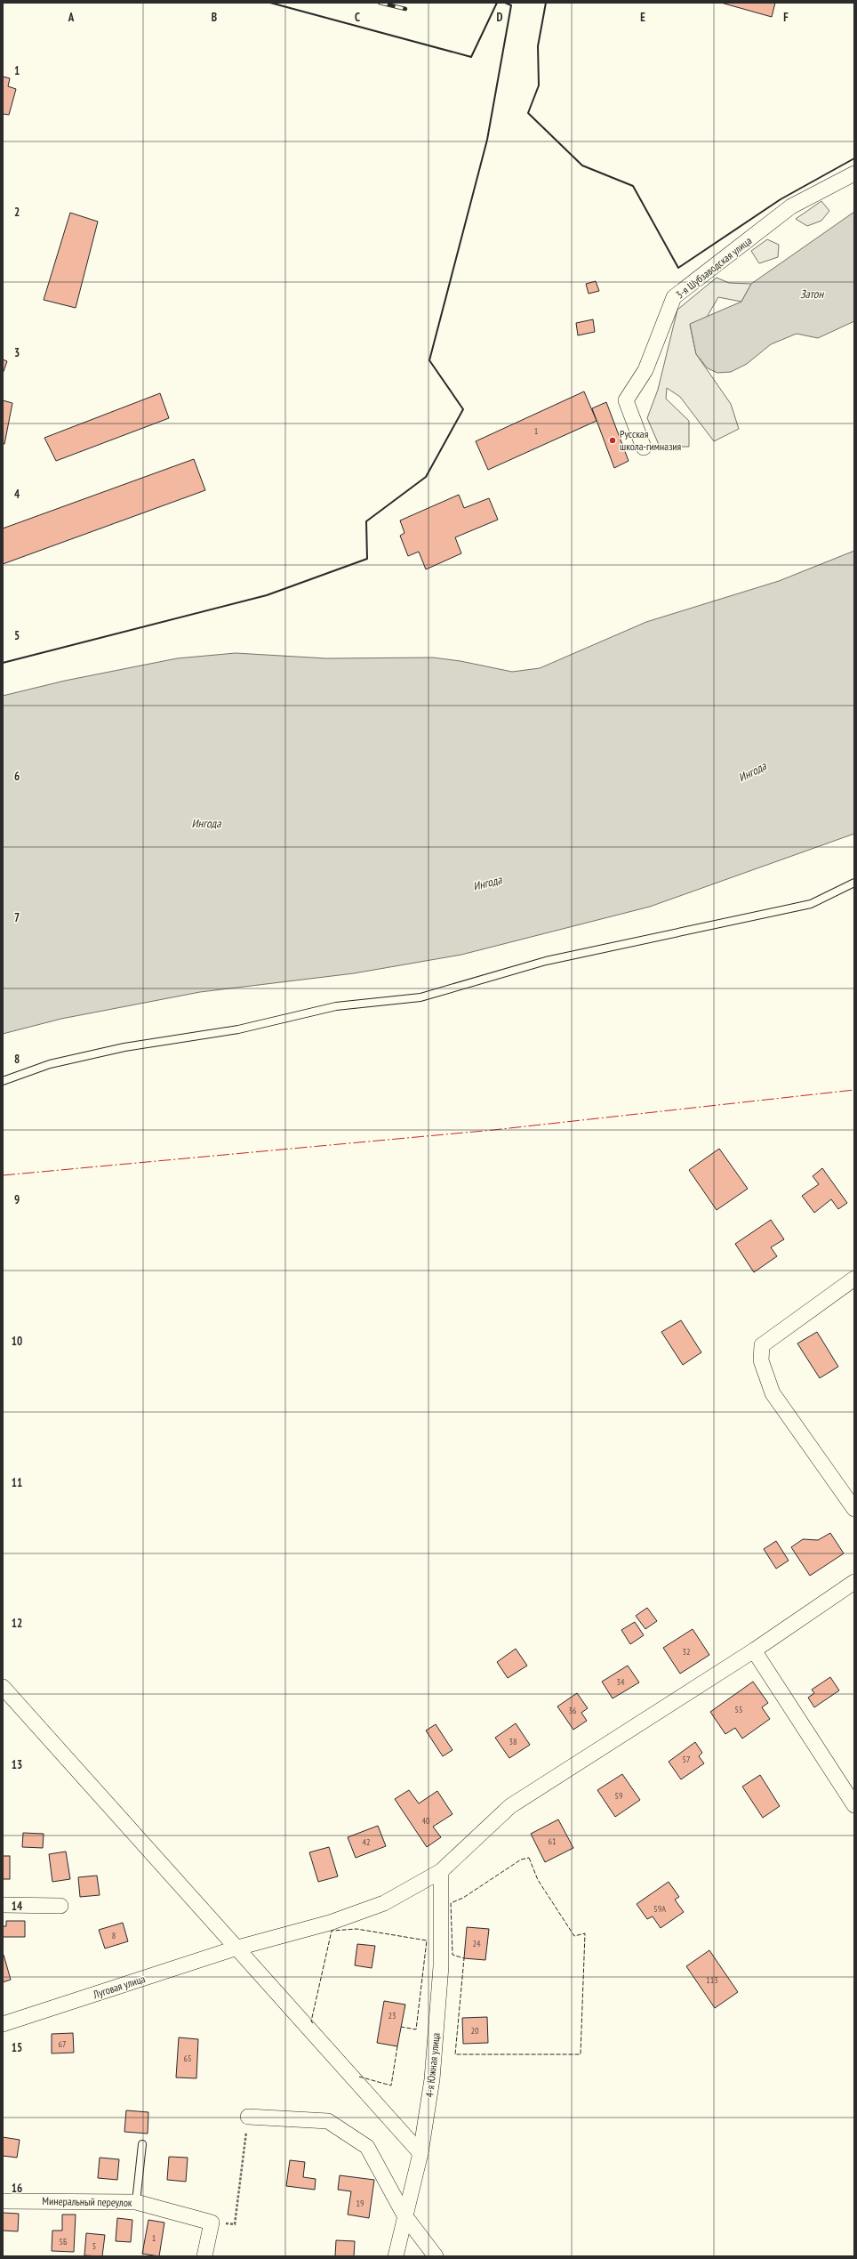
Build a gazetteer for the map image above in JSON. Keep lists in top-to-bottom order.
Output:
{
  "streets": {
    "street": [
      "3-я Шубзаводская улица",
      "Луговая улица",
      "4-я Южная улица",
      "Минеральный переулок"
    ]
  },
  "crossings": [
    ["Луговая улица", "4-я Южная улица"]
  ],
  "water": ["Затон", "Ингода"],
  "places": ["Русская школа-гимназия"],
  "house_numbers": [
    "1",
    "32",
    "34",
    "55",
    "36",
    "38",
    "57",
    "59",
    "40",
    "61",
    "42",
    "59А",
    "8",
    "24",
    "113",
    "23",
    "20",
    "67",
    "65",
    "19",
    "1",
    "5Б",
    "5"
  ],
  "grid": {
    "columns": [
      "A",
      "B",
      "C",
      "D",
      "E",
      "F"
    ],
    "rows": [
      "1",
      "2",
      "3",
      "4",
      "5",
      "6",
      "7",
      "8",
      "9",
      "10",
      "11",
      "12",
      "13",
      "14",
      "15",
      "16"
    ]
  }
}
